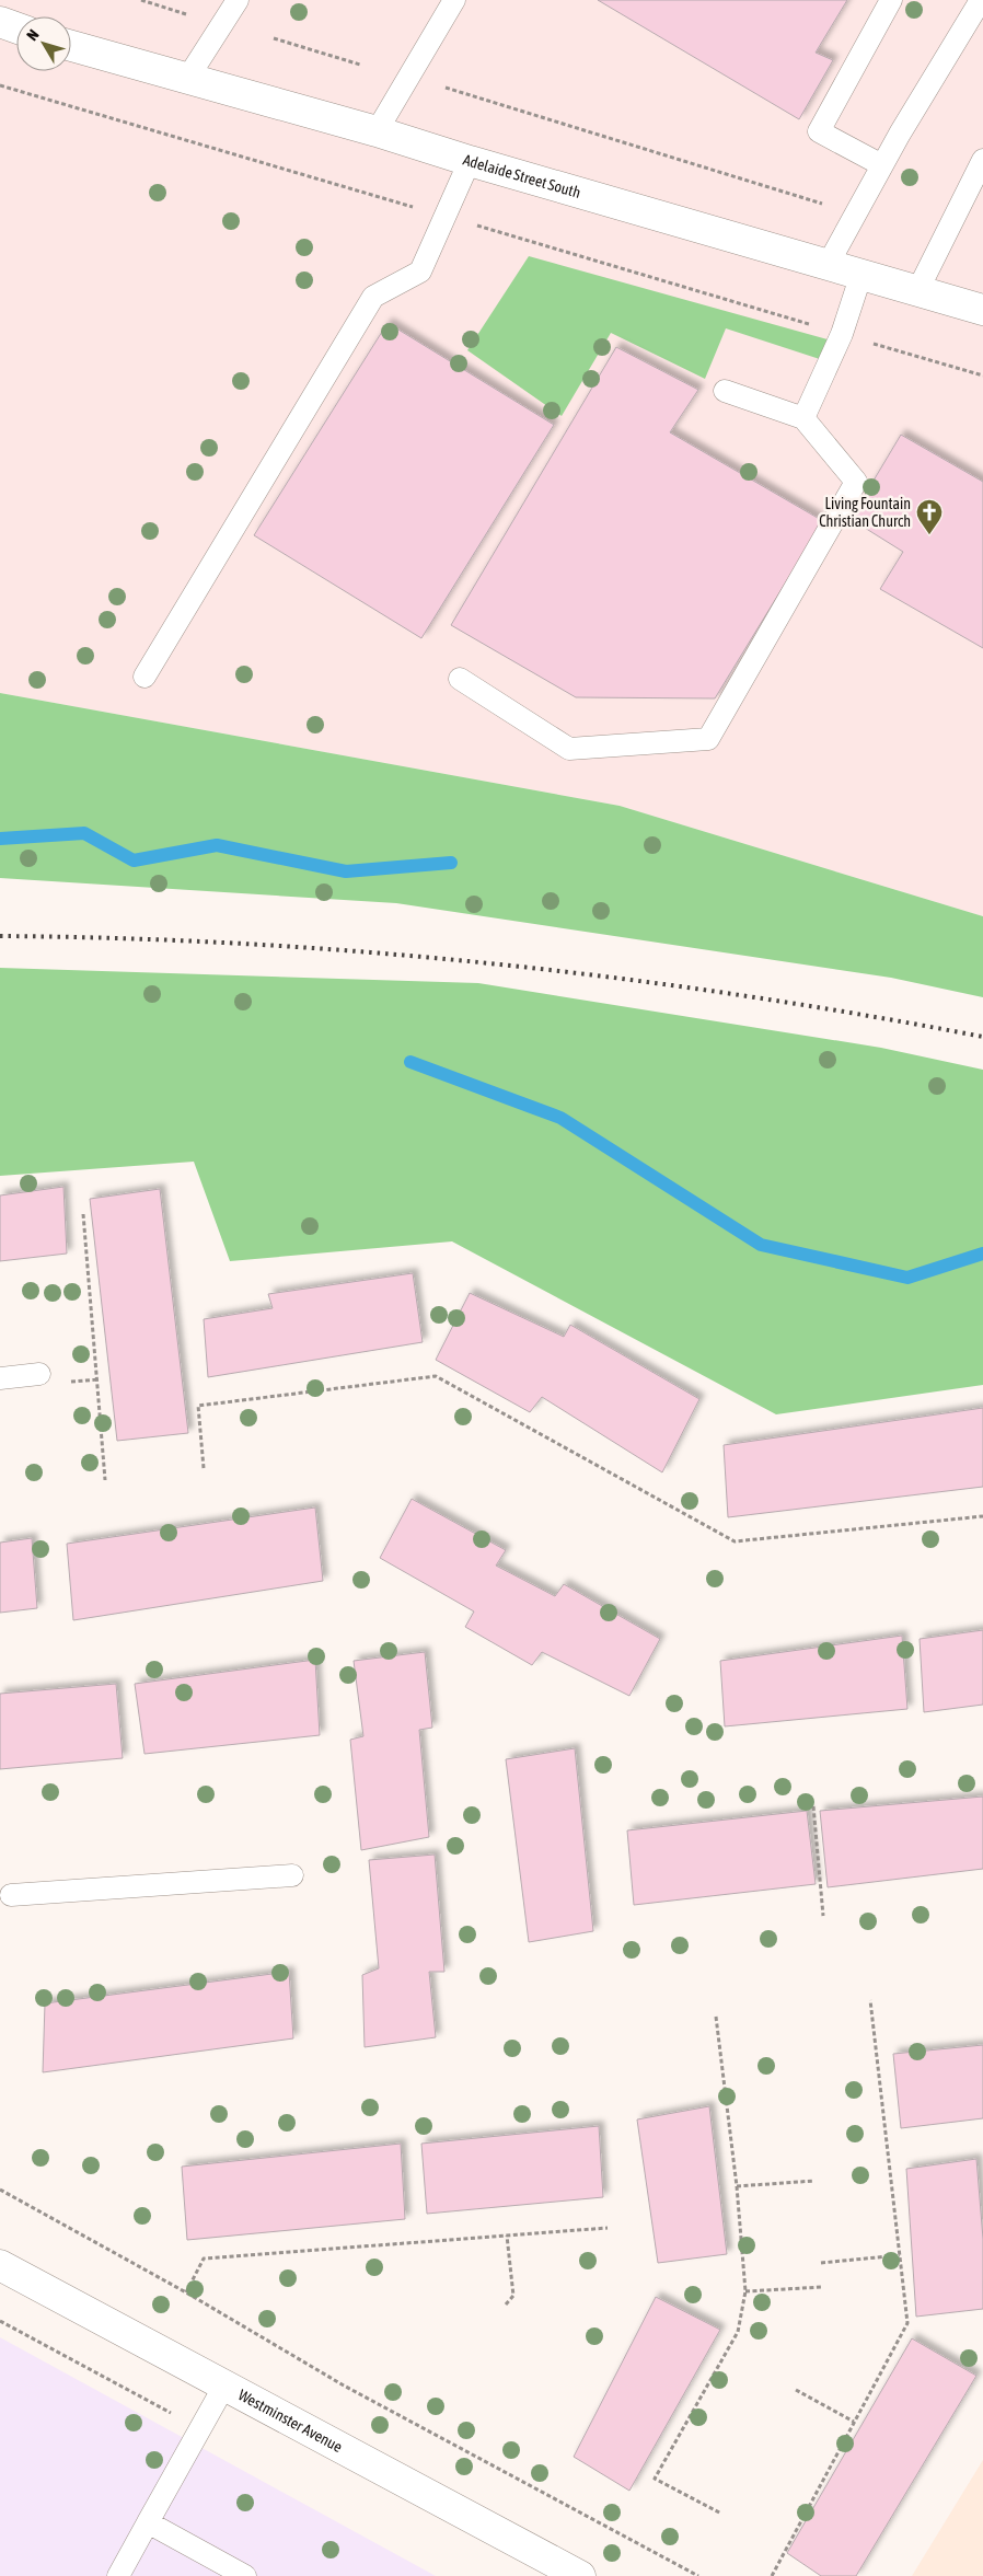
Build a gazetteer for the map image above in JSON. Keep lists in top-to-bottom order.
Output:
{
  "streets": {
    "main road": ["Adelaide Street South", "Westminster Avenue"]
  },
  "places": {
    "church": ["Living Fountain Christian Church"]
  },
  "north": "top left"
}
